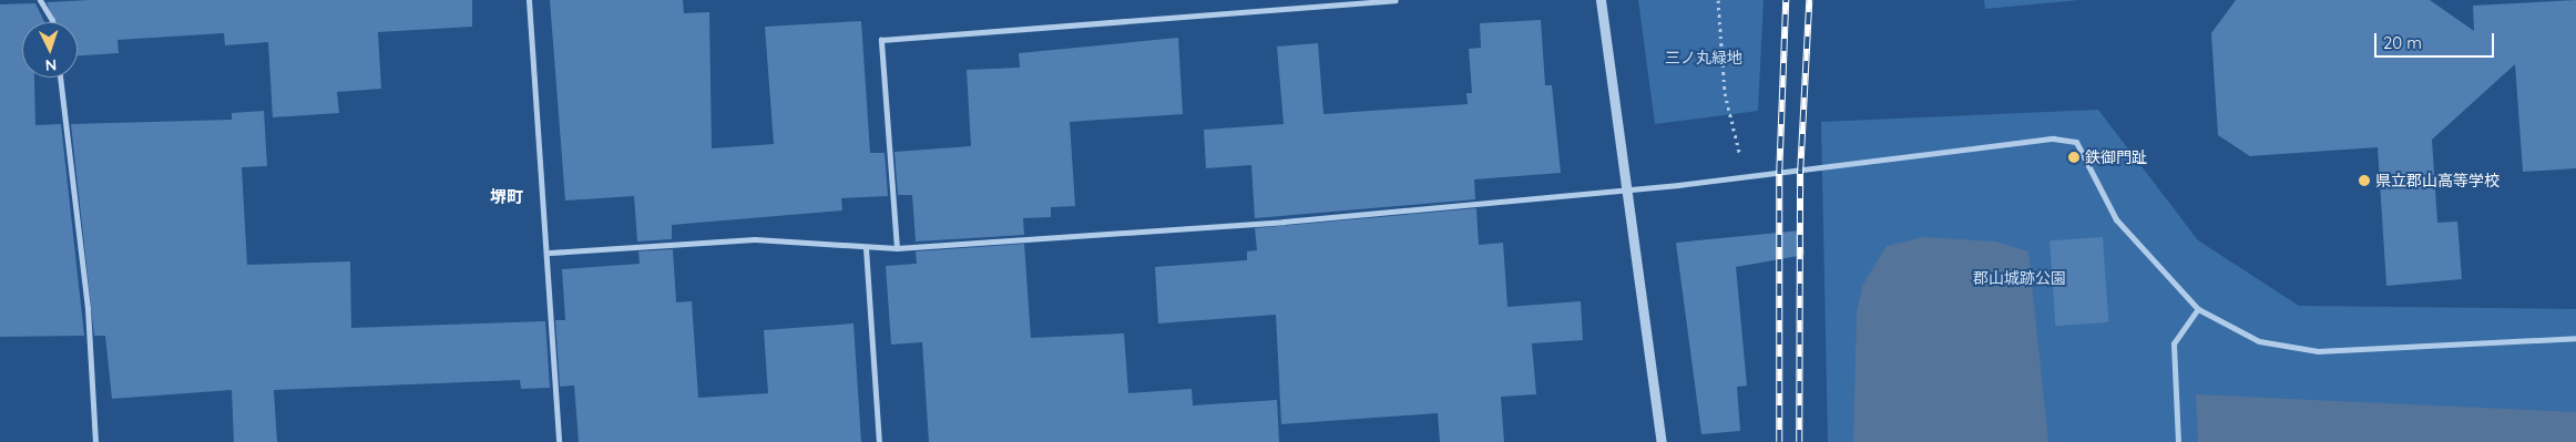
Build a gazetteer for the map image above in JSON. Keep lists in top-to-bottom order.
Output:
{
  "districts": ["堺町"],
  "parks": ["三ノ丸緑地", "郡山城跡公園"],
  "places": ["鉄御門趾", "県立郡山高等学校"],
  "scale_bar": "20 m",
  "north": "bottom"
}
